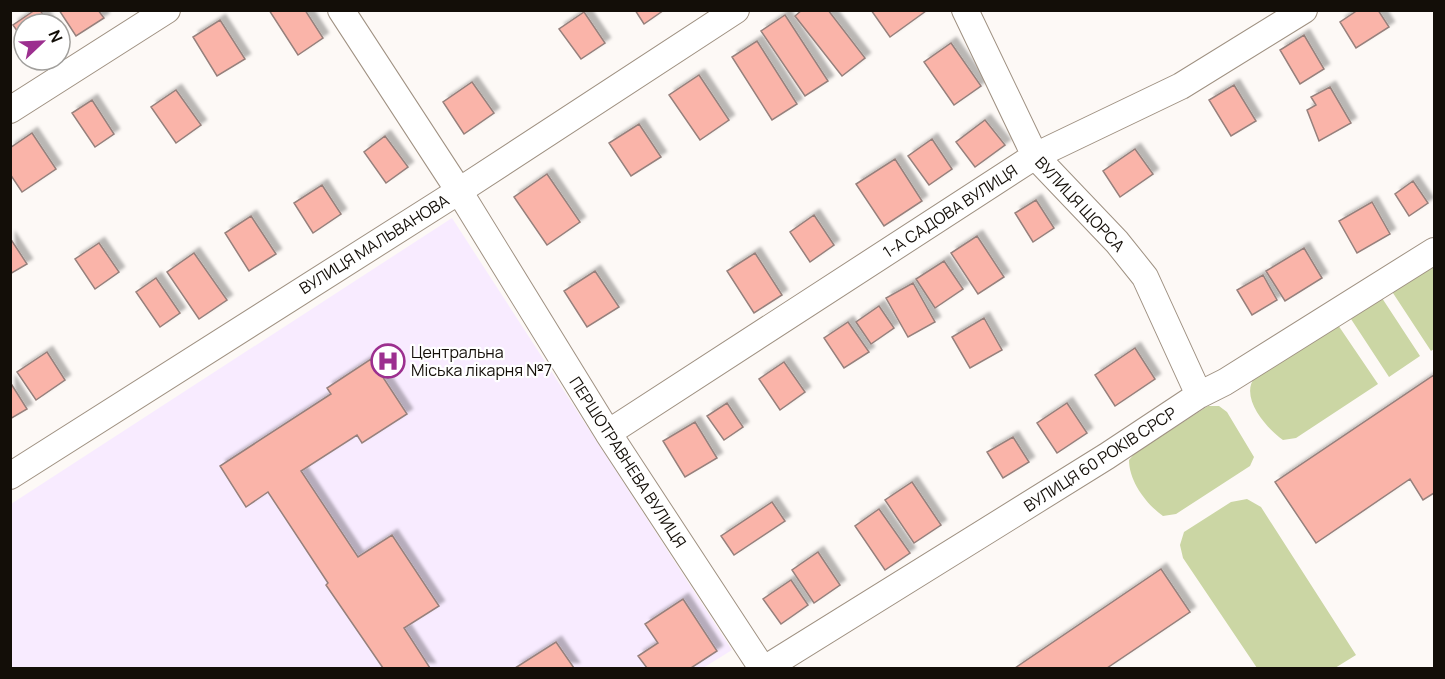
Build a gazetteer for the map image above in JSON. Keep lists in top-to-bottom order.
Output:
{
  "streets": {
    "street": [
      "ВУЛИЦЯ ЩОРСА",
      "1-А САДОВА ВУЛИЦЯ",
      "ВУЛИЦЯ МАЛЬВАНОВА",
      "ВУЛИЦЯ 60 РОКІВ СРСР",
      "ПЕРШОТРАВНЕВА ВУЛИЦЯ"
    ]
  },
  "crossings": [
    ["ВУЛИЦЯ ЩОРСА", "1-А САДОВА ВУЛИЦЯ"],
    ["ВУЛИЦЯ ЩОРСА", "ВУЛИЦЯ 60 РОКІВ СРСР"],
    ["1-А САДОВА ВУЛИЦЯ", "ПЕРШОТРАВНЕВА ВУЛИЦЯ"],
    ["ВУЛИЦЯ МАЛЬВАНОВА", "ПЕРШОТРАВНЕВА ВУЛИЦЯ"],
    ["ВУЛИЦЯ 60 РОКІВ СРСР", "ПЕРШОТРАВНЕВА ВУЛИЦЯ"]
  ],
  "places": {
    "hospital": ["Центральна Міська лікарня №7"]
  },
  "north": "top right"
}
